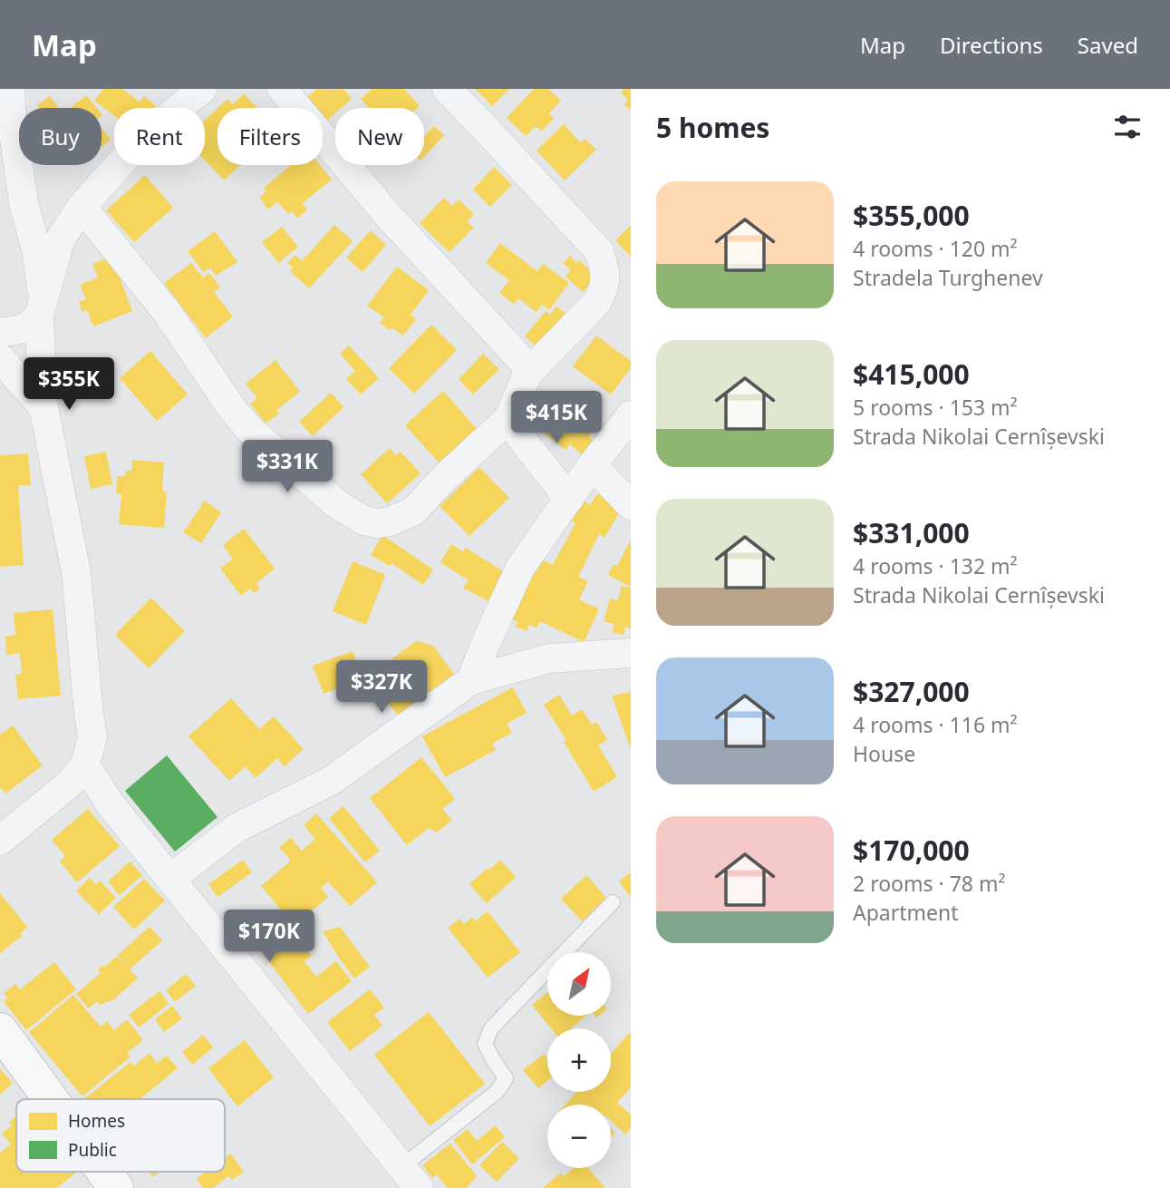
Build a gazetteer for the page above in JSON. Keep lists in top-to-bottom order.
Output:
{
  "legend": ["Homes", "Public"],
  "north": "top right",
  "page": {
    "header": "Map",
    "nav": ["Map", "Directions", "Saved"],
    "heading": "5 homes",
    "chip": [
      "Buy",
      "Rent",
      "Filters",
      "New"
    ],
    "list": [
      {
        "name": "$355,000",
        "note": "4 rooms · 120 m² · Stradela Turghenev"
      },
      {
        "name": "$415,000",
        "note": "5 rooms · 153 m² · Strada Nikolai Cernîșevski"
      },
      {
        "name": "$331,000",
        "note": "4 rooms · 132 m² · Strada Nikolai Cernîșevski"
      },
      {
        "name": "$327,000",
        "note": "4 rooms · 116 m² · House"
      },
      {
        "name": "$170,000",
        "note": "2 rooms · 78 m² · Apartment"
      }
    ],
    "price": [
      "$355K",
      "$415K",
      "$331K",
      "$327K",
      "$170K"
    ],
    "map_buttons": ["+", "−"]
  }
}
